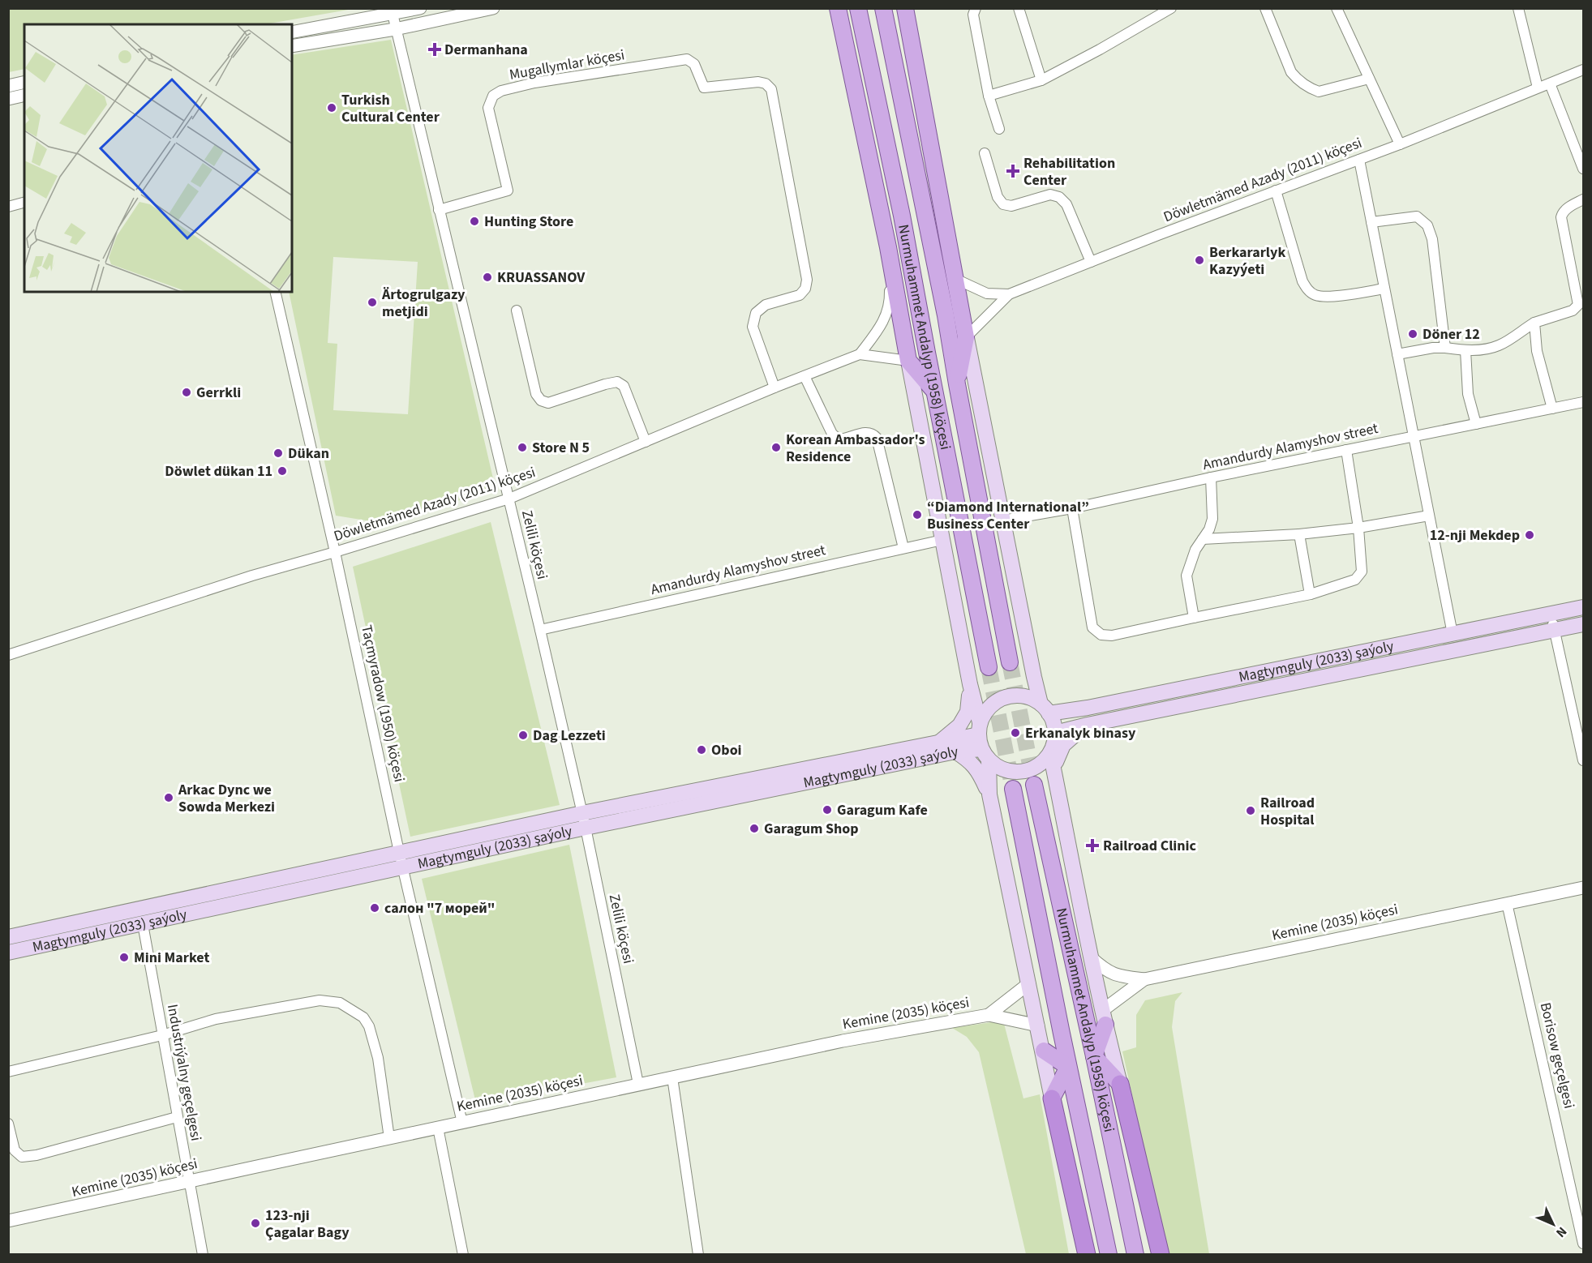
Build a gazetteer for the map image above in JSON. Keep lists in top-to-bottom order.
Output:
{
  "streets": {
    "main road": ["Nurmuhammet Andalyp (1958) köçesi", "Magtymguly (2033) şaýoly"],
    "street": [
      "Mugallymlar köçesi",
      "Döwletmämed Azady (2011) köçesi",
      "Amandurdy Alamyshov street",
      "Zelili köçesi",
      "Taçmyradow (1950) köçesi",
      "Kemine (2035) köçesi",
      "Borisow geçelgesi",
      "Industriýalny geçelgesi"
    ]
  },
  "crossings": [
    ["Mugallymlar köçesi", "Döwletmämed Azady (2011) köçesi"],
    ["Mugallymlar köçesi", "Zelili köçesi"],
    ["Döwletmämed Azady (2011) köçesi", "Zelili köçesi"],
    ["Döwletmämed Azady (2011) köçesi", "Taçmyradow (1950) köçesi"],
    ["Nurmuhammet Andalyp (1958) köçesi", "Kemine (2035) köçesi"],
    ["Amandurdy Alamyshov street", "Zelili köçesi"],
    ["Zelili köçesi", "Magtymguly (2033) şaýoly"],
    ["Zelili köçesi", "Kemine (2035) köçesi"],
    ["Magtymguly (2033) şaýoly", "Taçmyradow (1950) köçesi"],
    ["Magtymguly (2033) şaýoly", "Industriýalny geçelgesi"],
    ["Taçmyradow (1950) köçesi", "Kemine (2035) köçesi"],
    ["Kemine (2035) köçesi", "Borisow geçelgesi"],
    ["Kemine (2035) köçesi", "Industriýalny geçelgesi"]
  ],
  "places": {
    "health": ["Dermanhana", "Rehabilitation Center", "Railroad Clinic"],
    "other": [
      "Turkish Cultural Center",
      "Hunting Store",
      "Berkararlyk Kazyýeti",
      "KRUASSANOV",
      "Ärtogrulgazy metjidi",
      "Döner 12",
      "Gerrkli",
      "Store N 5",
      "Korean Ambassador's Residence",
      "Dükan",
      "Döwlet dükan 11",
      "“Diamond International” Business Center",
      "12-nji Mekdep",
      "Erkanalyk binasy",
      "Dag Lezzeti",
      "Oboi",
      "Arkac Dync we Sowda Merkezi",
      "Garagum Kafe",
      "Railroad Hospital",
      "Garagum Shop",
      "салон \"7 морей\"",
      "Mini Market",
      "123-nji Çagalar Bagy"
    ]
  },
  "north": "bottom right"
}
